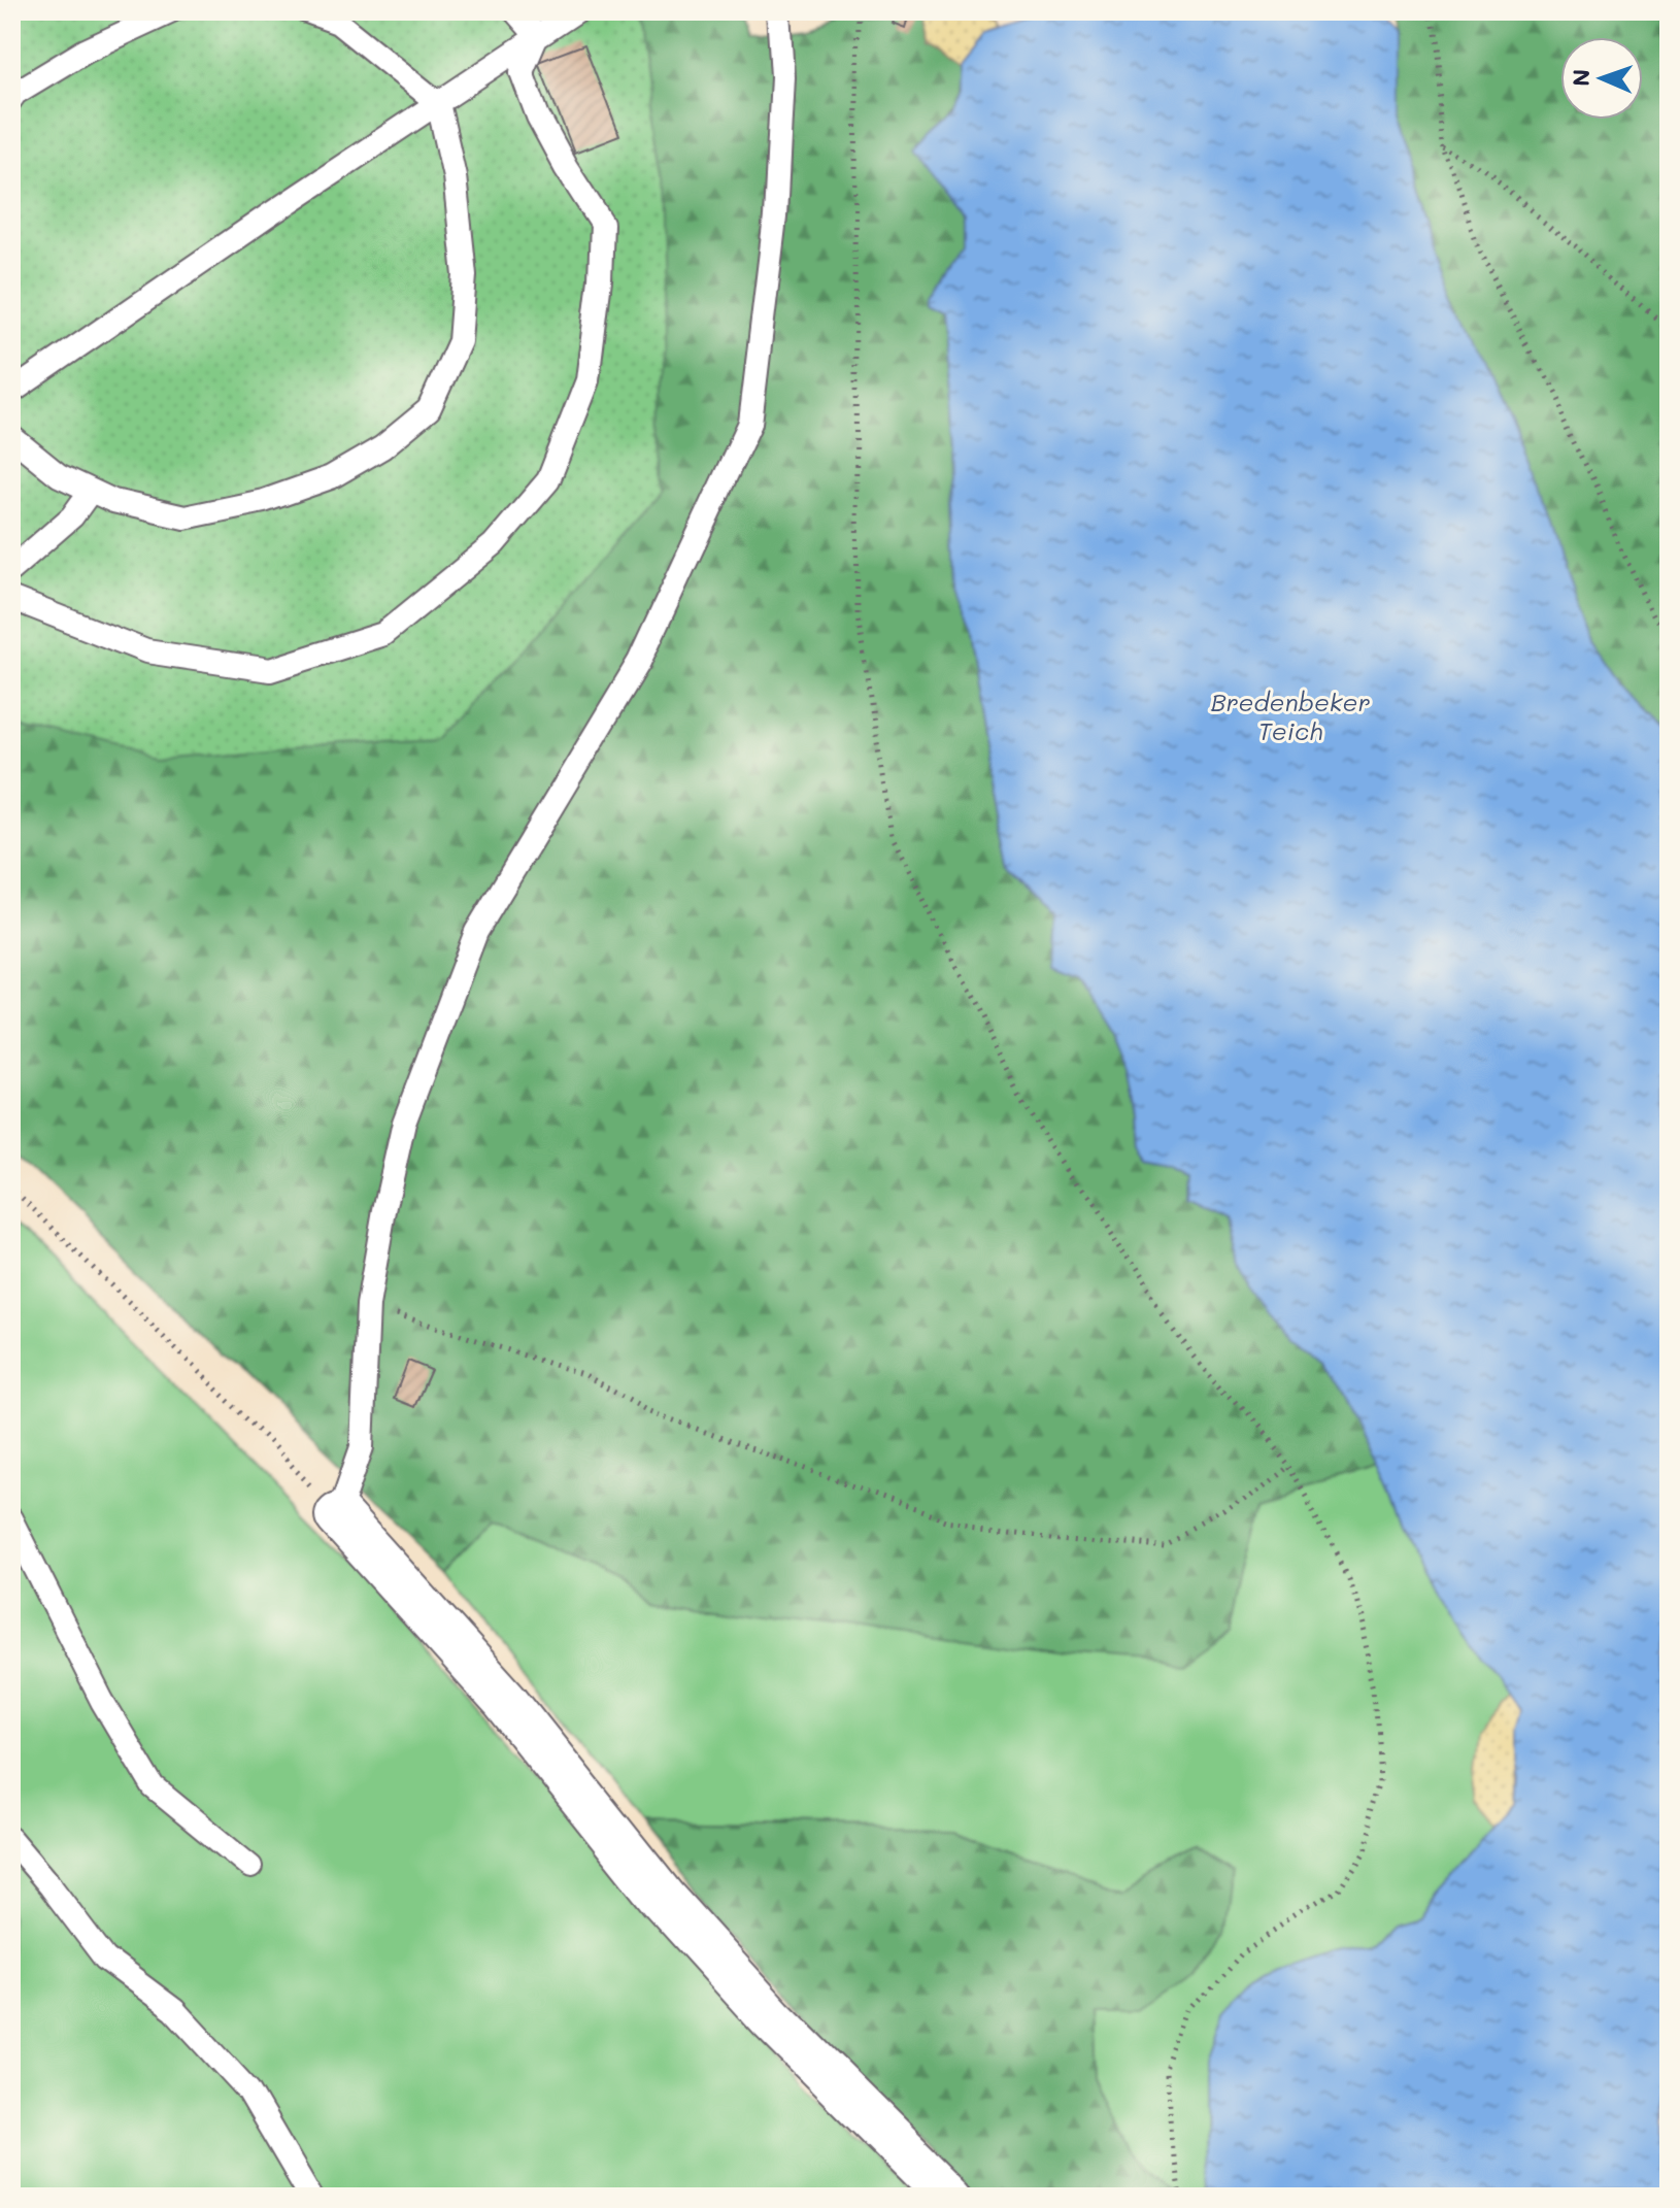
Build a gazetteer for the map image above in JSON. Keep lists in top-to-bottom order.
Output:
{
  "water": ["Bredenbeker Teich"],
  "north": "left"
}
